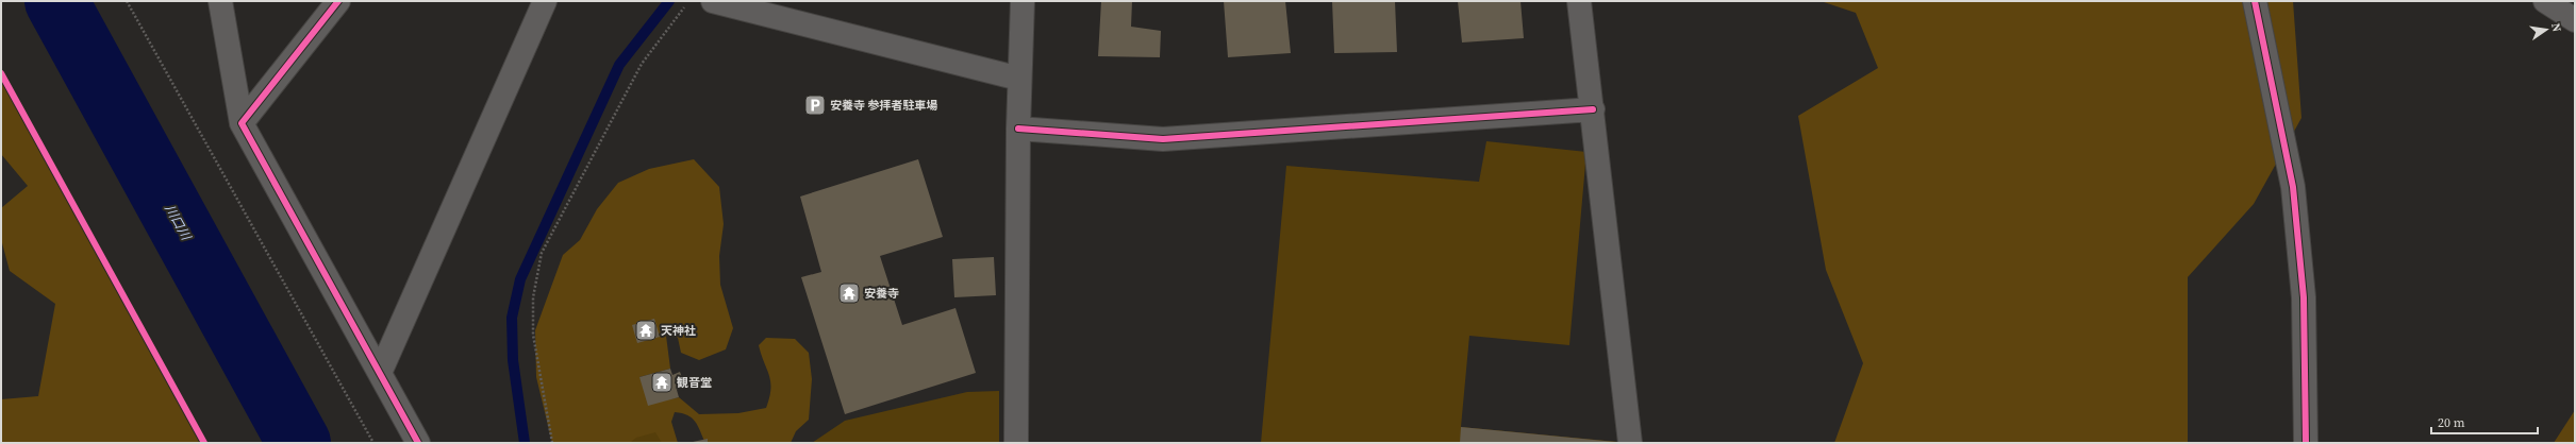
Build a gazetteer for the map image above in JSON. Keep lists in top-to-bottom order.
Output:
{
  "water": ["川口川"],
  "places": {
    "parking": ["安養寺 参拝者駐車場"],
    "temple": ["安養寺", "天神社", "観音堂"]
  },
  "scale_bar": "20 m",
  "north": "right"
}
